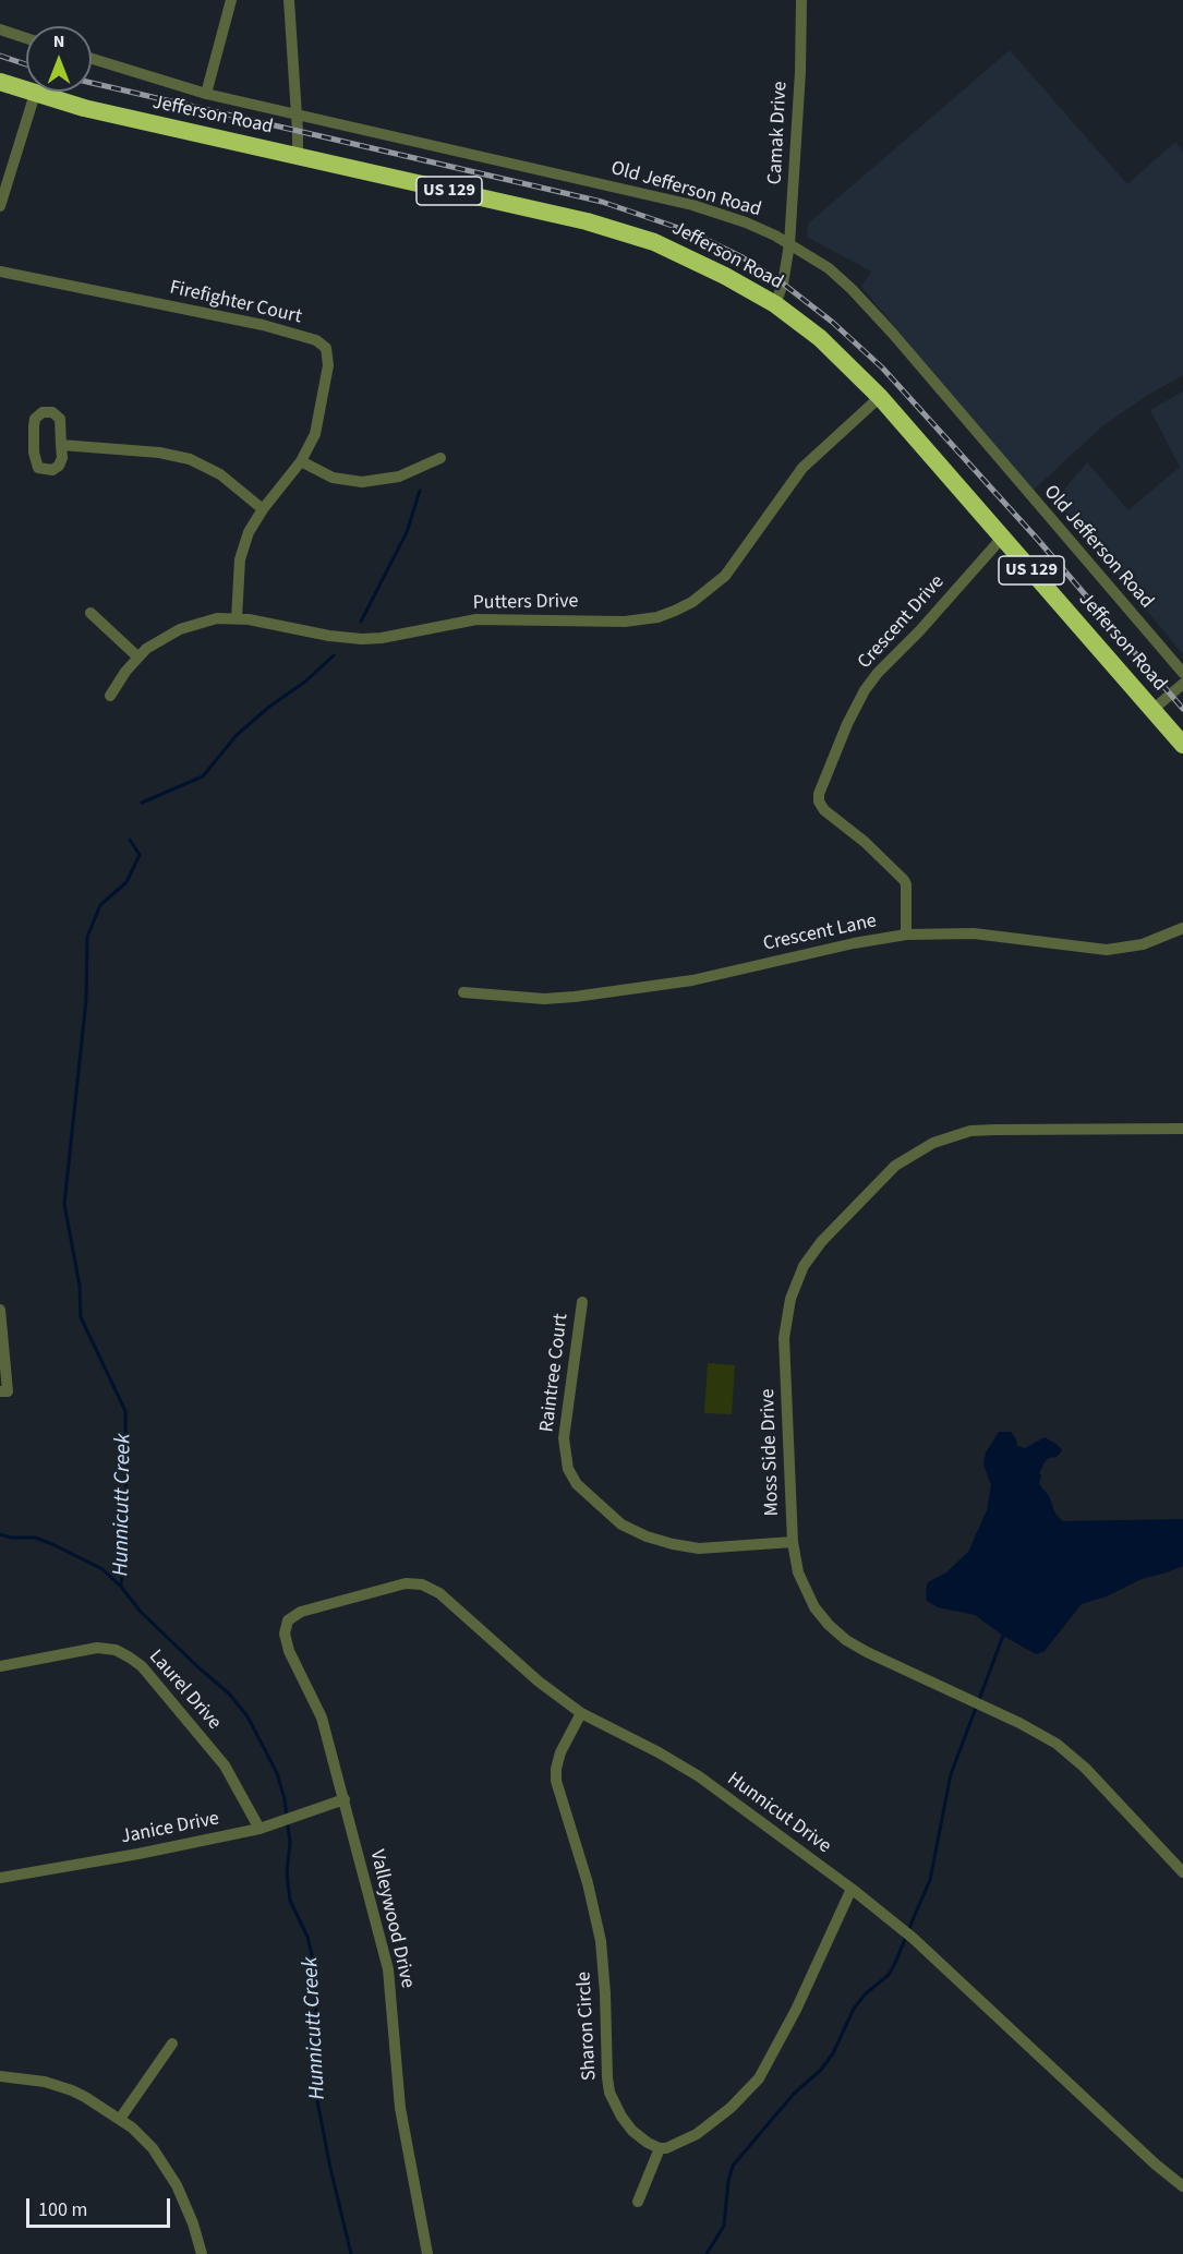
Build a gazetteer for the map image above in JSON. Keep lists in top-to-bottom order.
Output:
{
  "streets": {
    "highway": ["Jefferson Road", "US 129"],
    "street": [
      "Camak Drive",
      "Old Jefferson Road",
      "Firefighter Court",
      "Putters Drive",
      "Crescent Drive",
      "Crescent Lane",
      "Raintree Court",
      "Moss Side Drive",
      "Laurel Drive",
      "Hunnicut Drive",
      "Janice Drive",
      "Valleywood Drive",
      "Sharon Circle"
    ]
  },
  "crossings": [
    ["Jefferson Road", "Camak Drive"],
    ["Jefferson Road", "Putters Drive"],
    ["Jefferson Road", "Crescent Drive"],
    ["Camak Drive", "Old Jefferson Road"],
    ["Firefighter Court", "Putters Drive"],
    ["Crescent Drive", "Crescent Lane"],
    ["Raintree Court", "Moss Side Drive"],
    ["Laurel Drive", "Janice Drive"],
    ["Hunnicut Drive", "Valleywood Drive"],
    ["Hunnicut Drive", "Sharon Circle"],
    ["Janice Drive", "Valleywood Drive"]
  ],
  "water": ["Hunnicutt Creek"],
  "scale_bar": "100 m",
  "north": "top"
}
